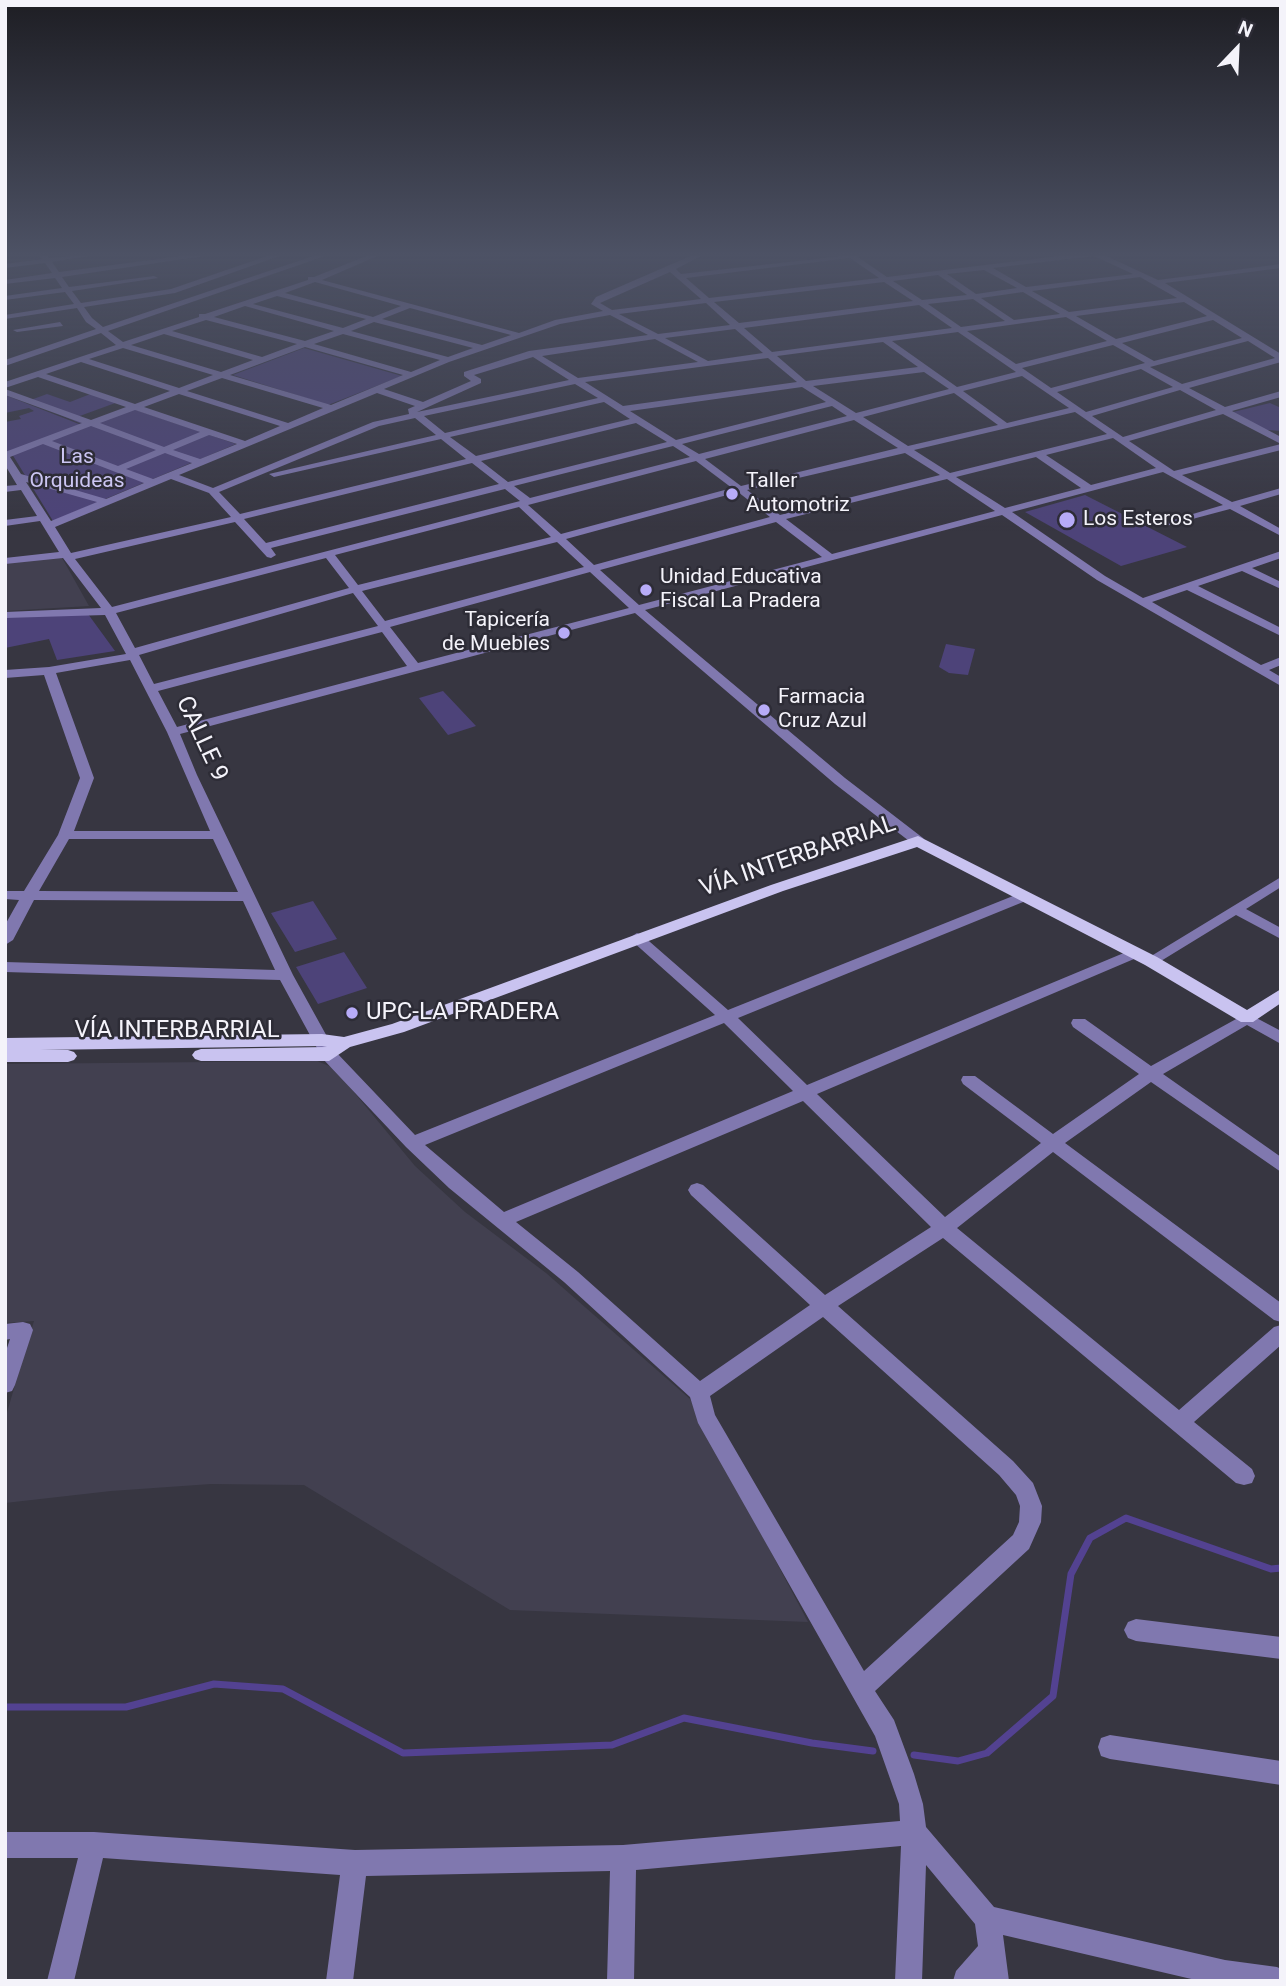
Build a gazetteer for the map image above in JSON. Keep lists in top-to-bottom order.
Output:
{
  "streets": {
    "main road": ["VÍA INTERBARRIAL"],
    "street": ["CALLE 9"]
  },
  "crossings": [
    ["CALLE 9", "VÍA INTERBARRIAL"]
  ],
  "parks": ["Las Orquideas"],
  "places": [
    "Taller Automotriz",
    "Los Esteros",
    "Unidad Educativa Fiscal La Pradera",
    "Tapicería de Muebles",
    "Farmacia Cruz Azul",
    "UPC-LA PRADERA"
  ],
  "north": "top right"
}
